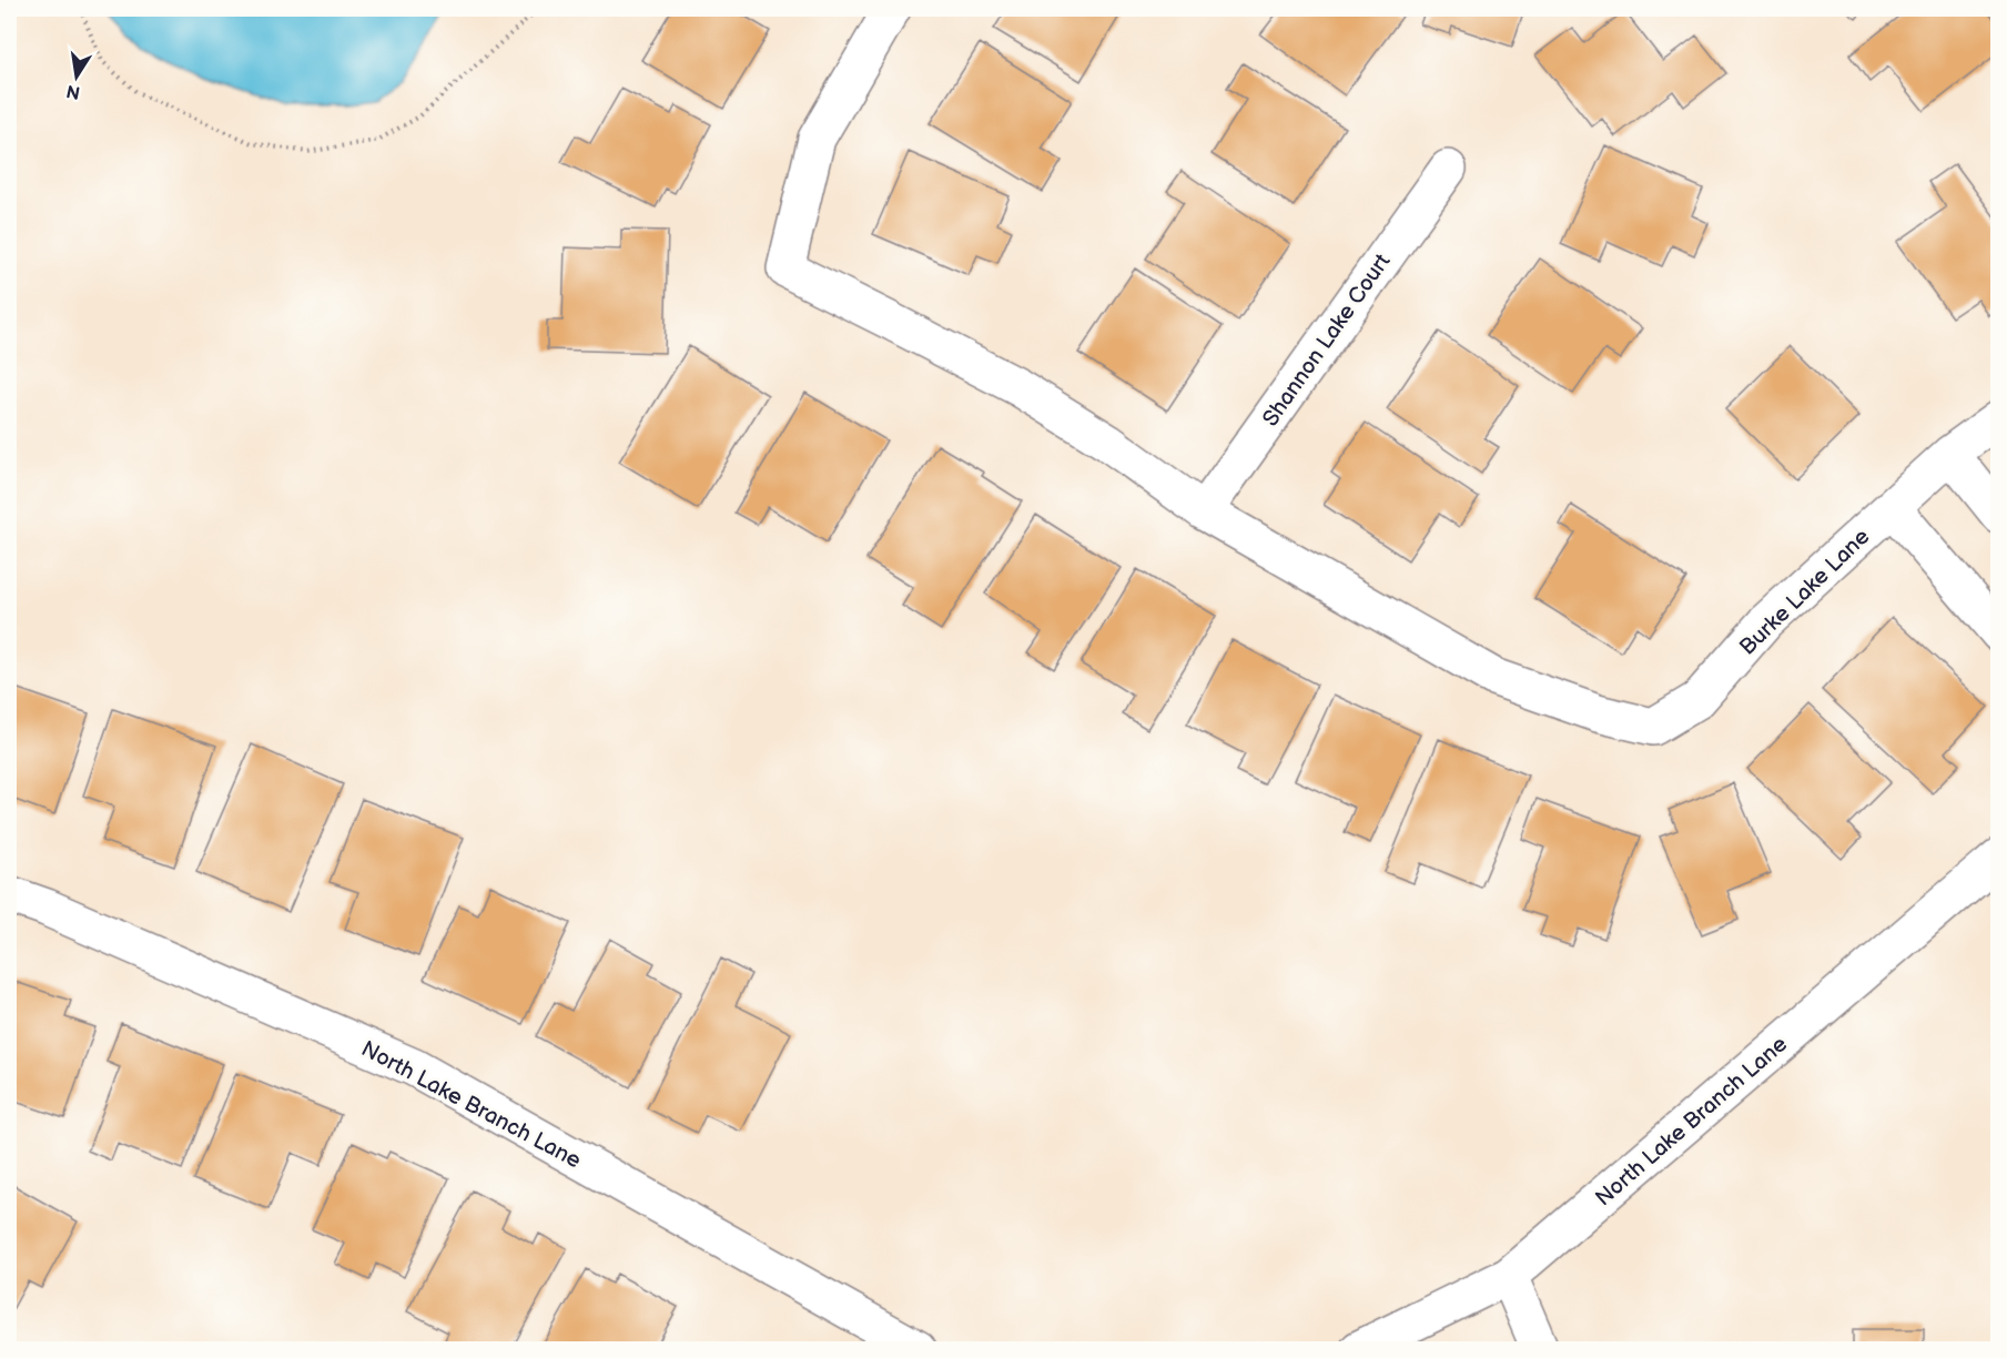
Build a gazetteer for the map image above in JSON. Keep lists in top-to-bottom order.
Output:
{
  "streets": {
    "street": ["Shannon Lake Court", "Burke Lake Lane", "North Lake Branch Lane"]
  },
  "crossings": [
    ["Shannon Lake Court", "Burke Lake Lane"]
  ],
  "north": "bottom"
}
